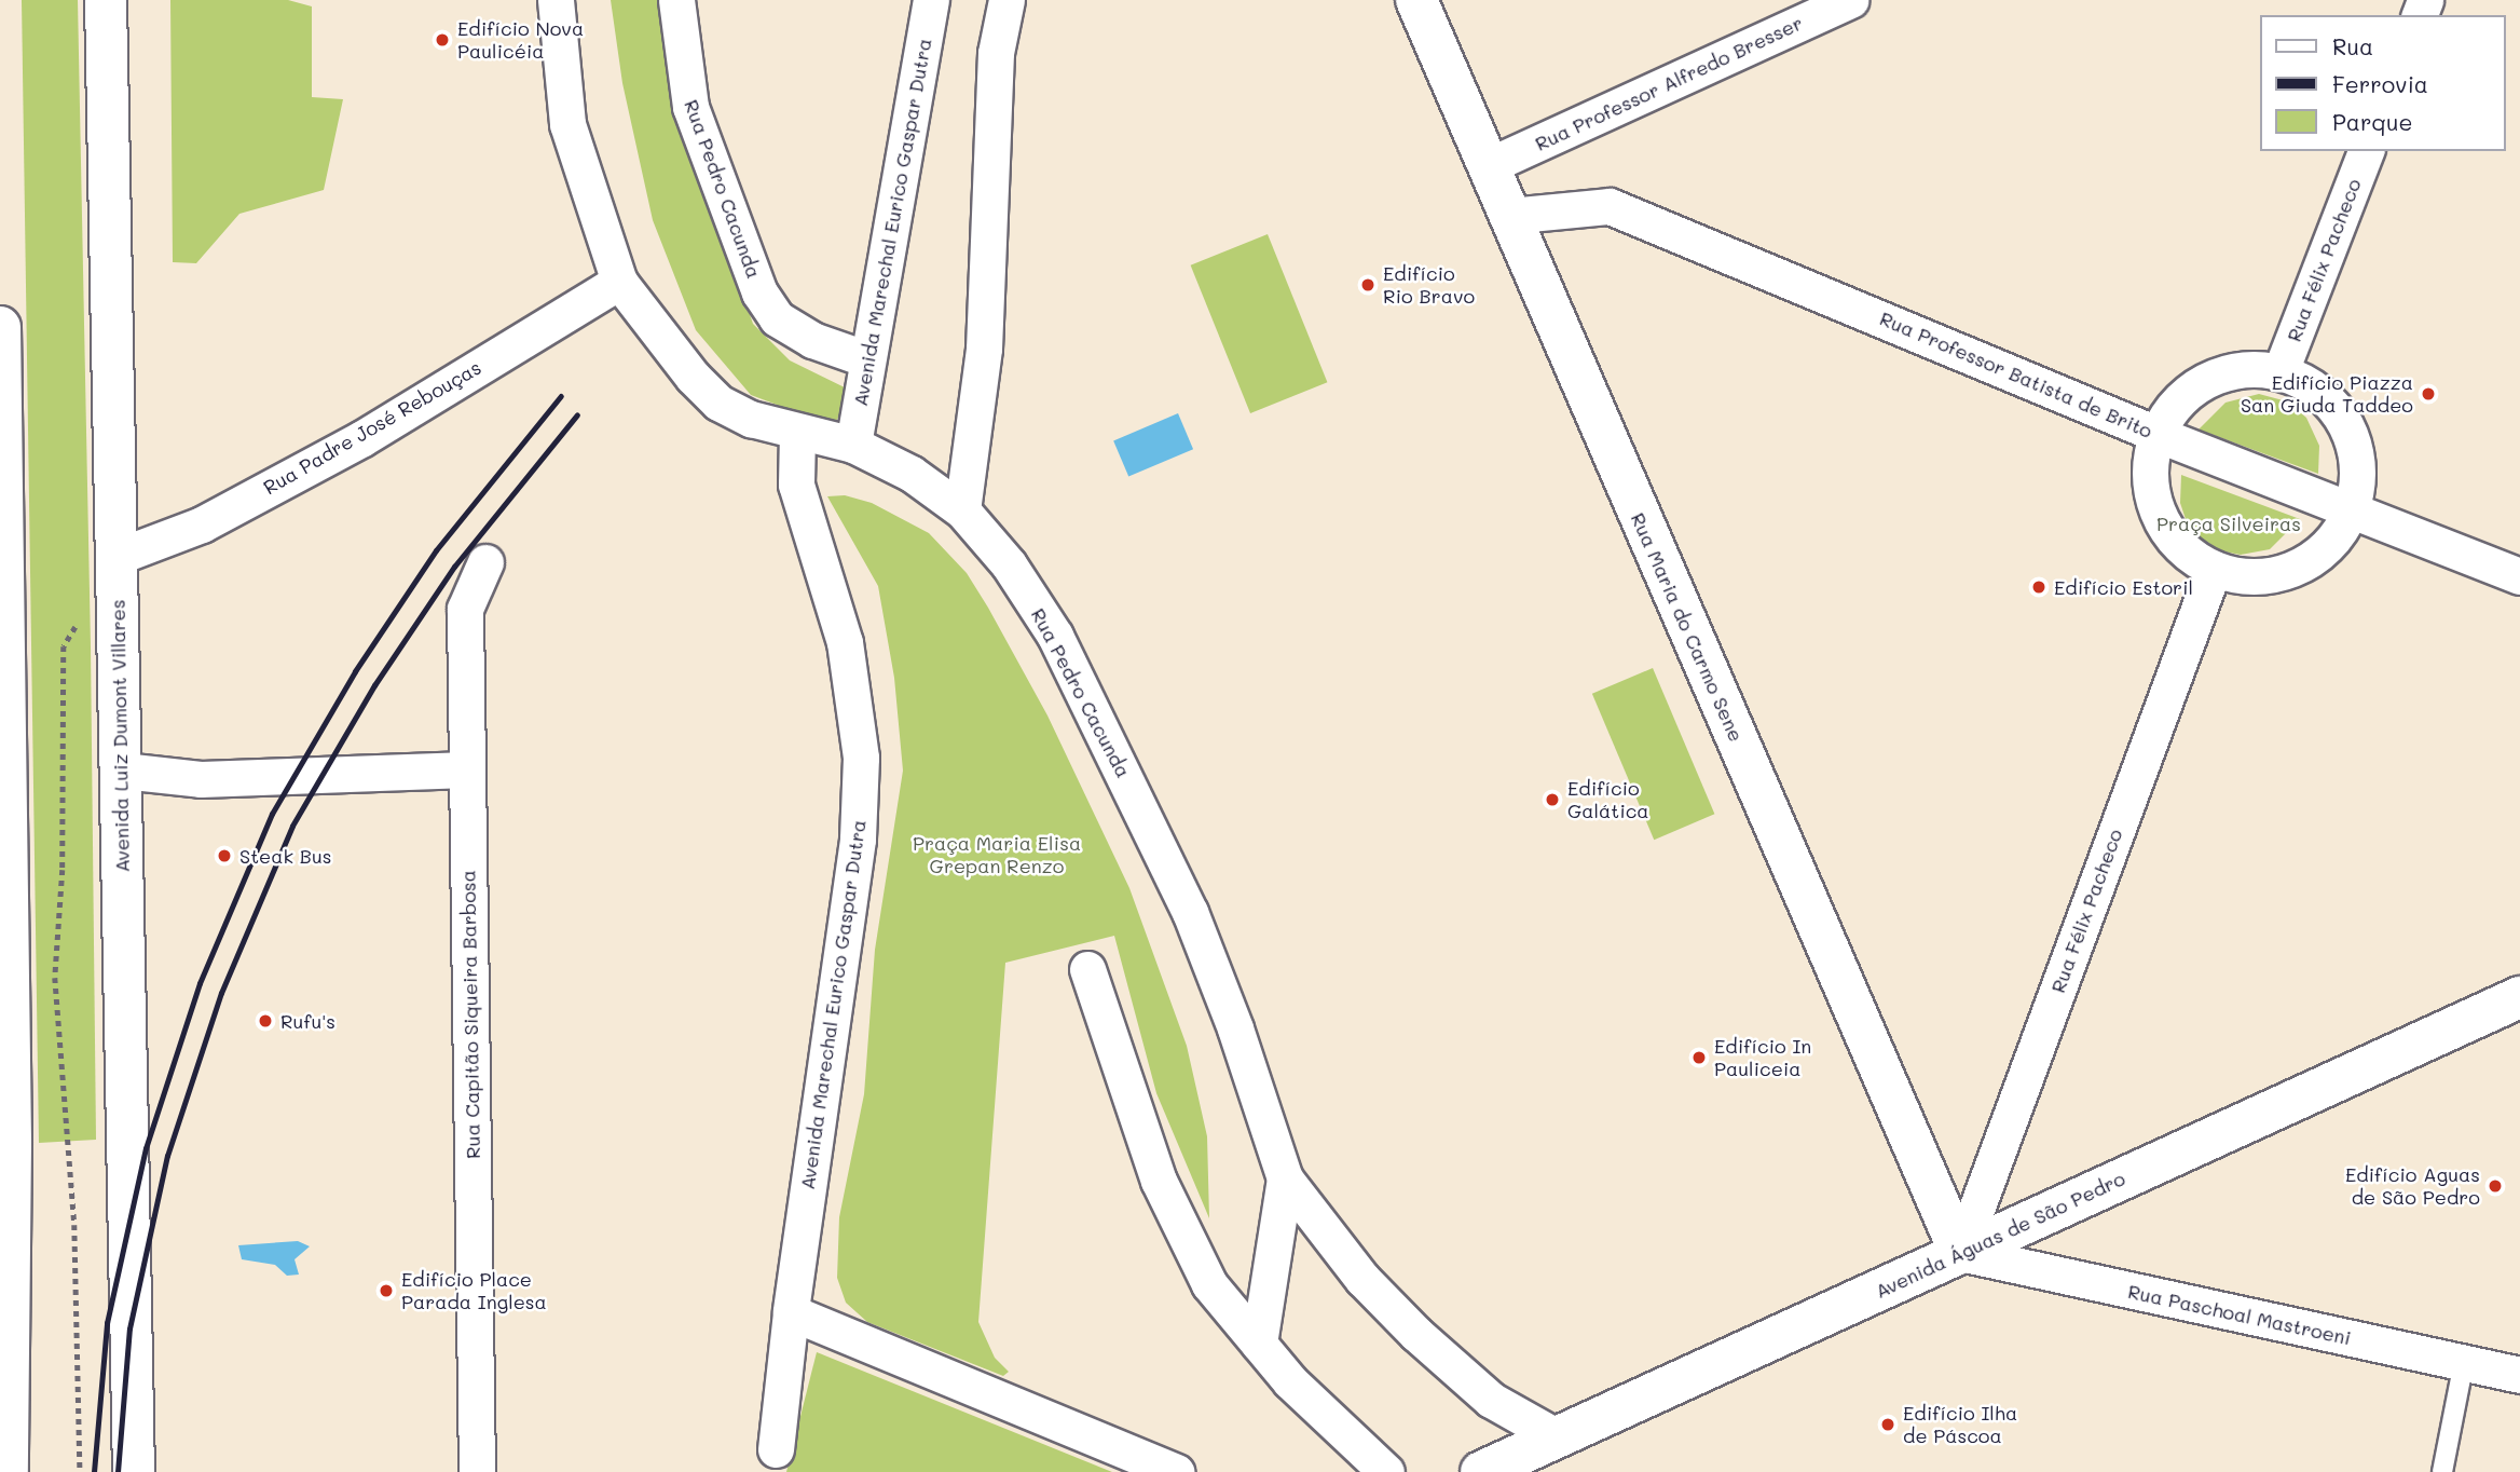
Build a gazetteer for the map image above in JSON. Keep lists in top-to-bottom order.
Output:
{
  "streets": {
    "main road": ["Rua Maria do Carmo Sene", "Avenida Luiz Dumont Villares", "Avenida Águas de São Pedro"],
    "street": [
      "Rua Professor Alfredo Bresser",
      "Rua Pedro Cacunda",
      "Avenida Marechal Eurico Gaspar Dutra",
      "Rua Félix Pacheco",
      "Rua Professor Batista de Brito",
      "Rua Padre José Rebouças",
      "Rua Capitão Siqueira Barbosa",
      "Rua Paschoal Mastroeni"
    ]
  },
  "crossings": [
    ["Rua Professor Alfredo Bresser", "Rua Maria do Carmo Sene"],
    ["Rua Pedro Cacunda", "Avenida Marechal Eurico Gaspar Dutra"],
    ["Rua Pedro Cacunda", "Rua Padre José Rebouças"],
    ["Rua Pedro Cacunda", "Avenida Águas de São Pedro"],
    ["Rua Félix Pacheco", "Rua Maria do Carmo Sene"],
    ["Rua Félix Pacheco", "Avenida Águas de São Pedro"],
    ["Rua Félix Pacheco", "Rua Paschoal Mastroeni"],
    ["Rua Professor Batista de Brito", "Rua Maria do Carmo Sene"],
    ["Rua Padre José Rebouças", "Avenida Luiz Dumont Villares"],
    ["Rua Maria do Carmo Sene", "Avenida Águas de São Pedro"],
    ["Rua Maria do Carmo Sene", "Rua Paschoal Mastroeni"],
    ["Avenida Águas de São Pedro", "Rua Paschoal Mastroeni"]
  ],
  "parks": ["Praça Silveiras", "Praça Maria Elisa Grepan Renzo"],
  "places": [
    "Edifício Nova Paulicéia",
    "Edifício Rio Bravo",
    "Edifício Piazza San Giuda Taddeo",
    "Edifício Estoril",
    "Edifício Galática",
    "Steak Bus",
    "Rufu's",
    "Edifício In Pauliceia",
    "Edifício Aguas de São Pedro",
    "Edifício Place Parada Inglesa",
    "Edifício Ilha de Páscoa"
  ],
  "legend": ["Rua", "Ferrovia", "Parque"]
}
